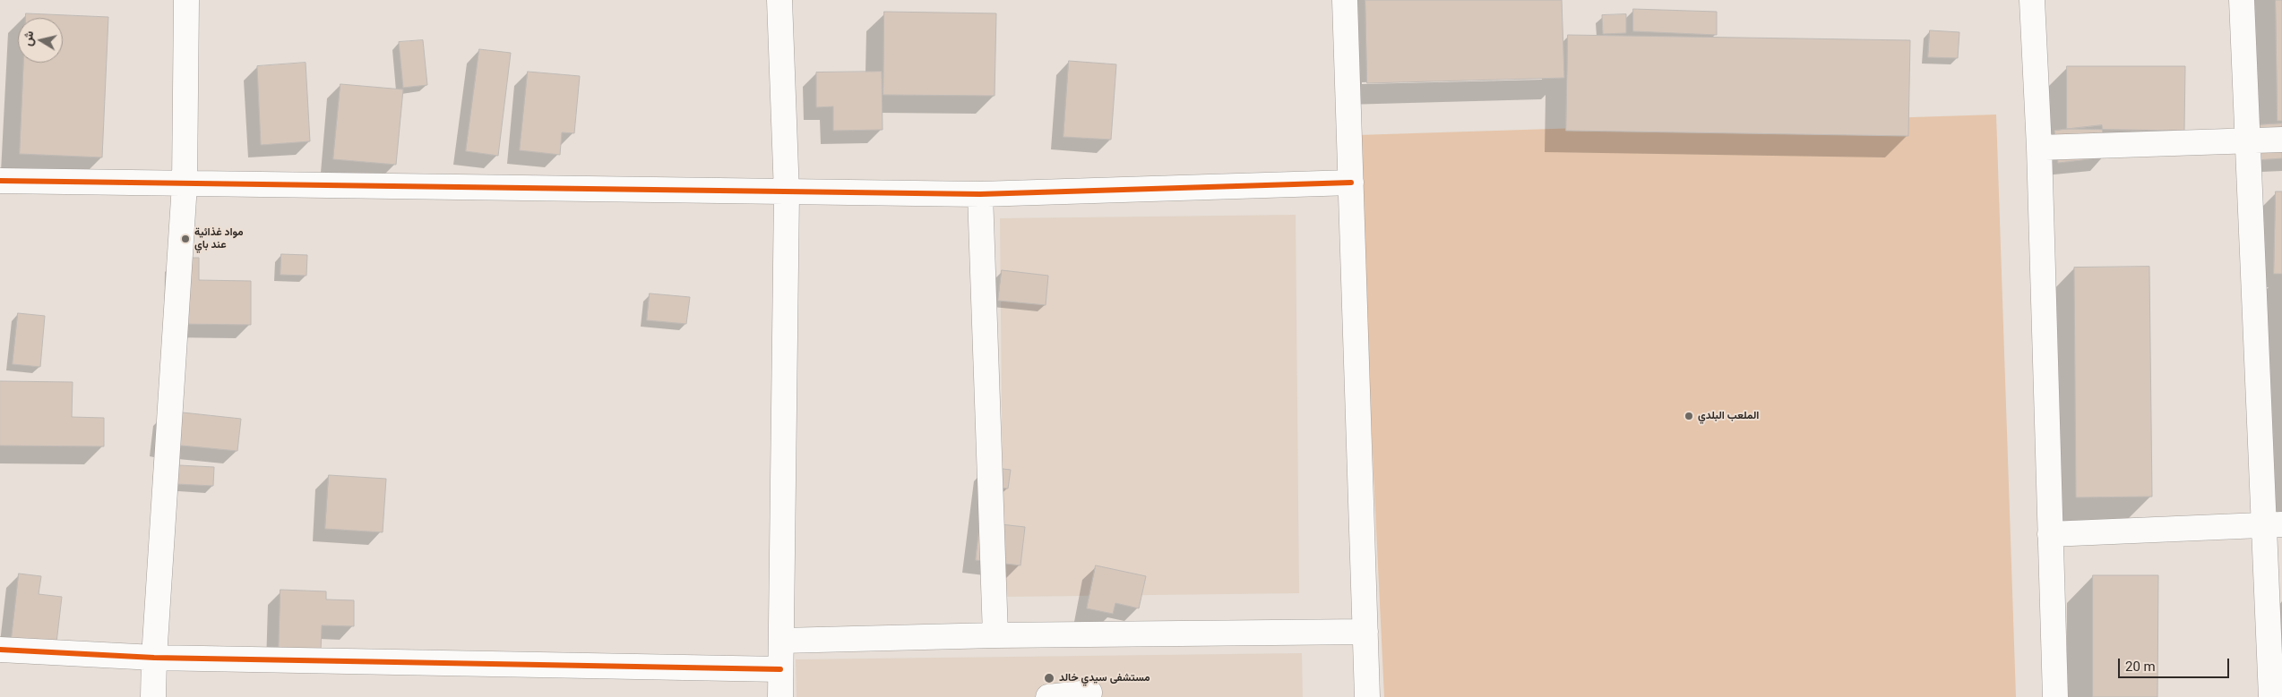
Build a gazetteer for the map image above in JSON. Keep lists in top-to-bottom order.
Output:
{
  "places": ["مواد غذائية عند باي", "الملعب البلدي", "مستشفى سيدي خالد"],
  "scale_bar": "20 m",
  "north": "left"
}
